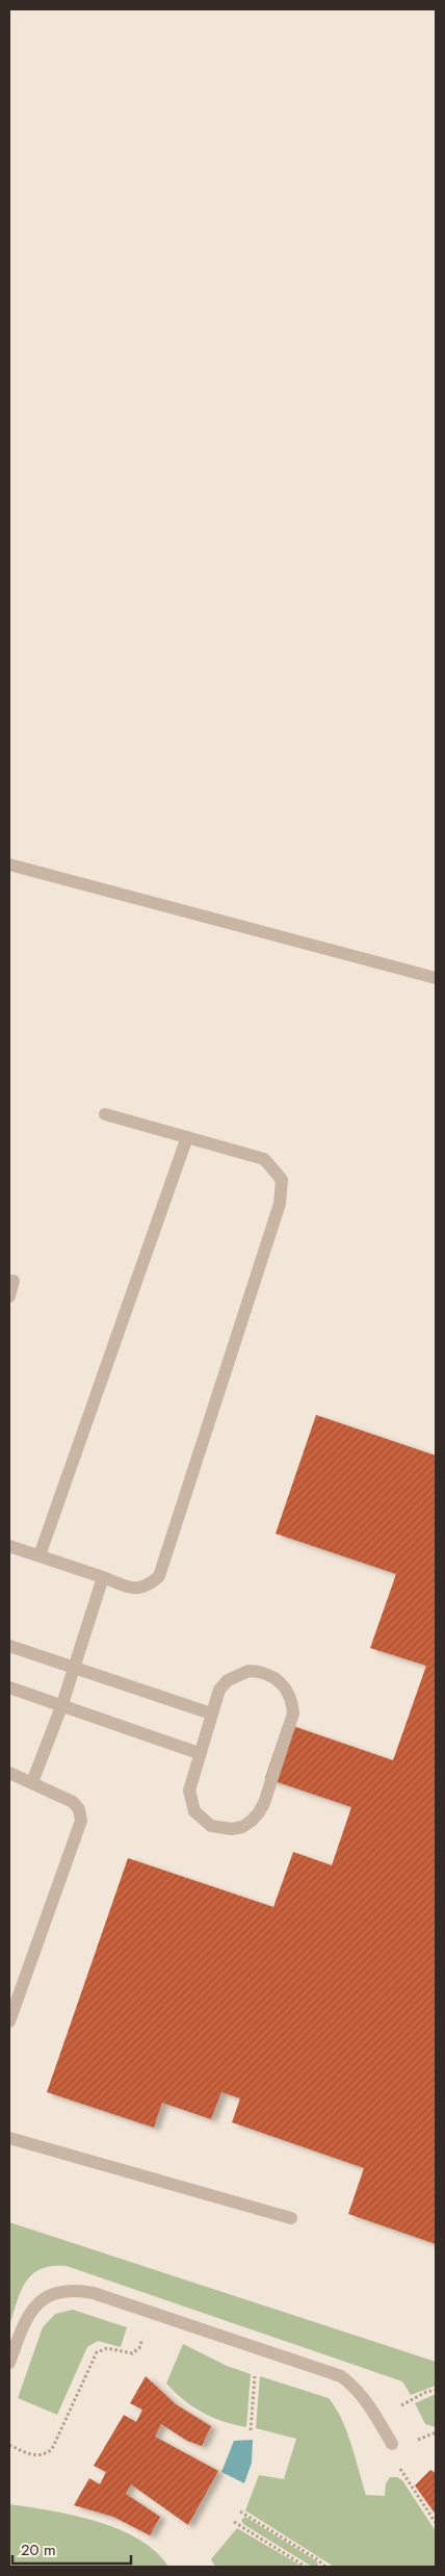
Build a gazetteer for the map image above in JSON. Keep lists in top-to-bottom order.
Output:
{
  "scale_bar": "20 m"
}
